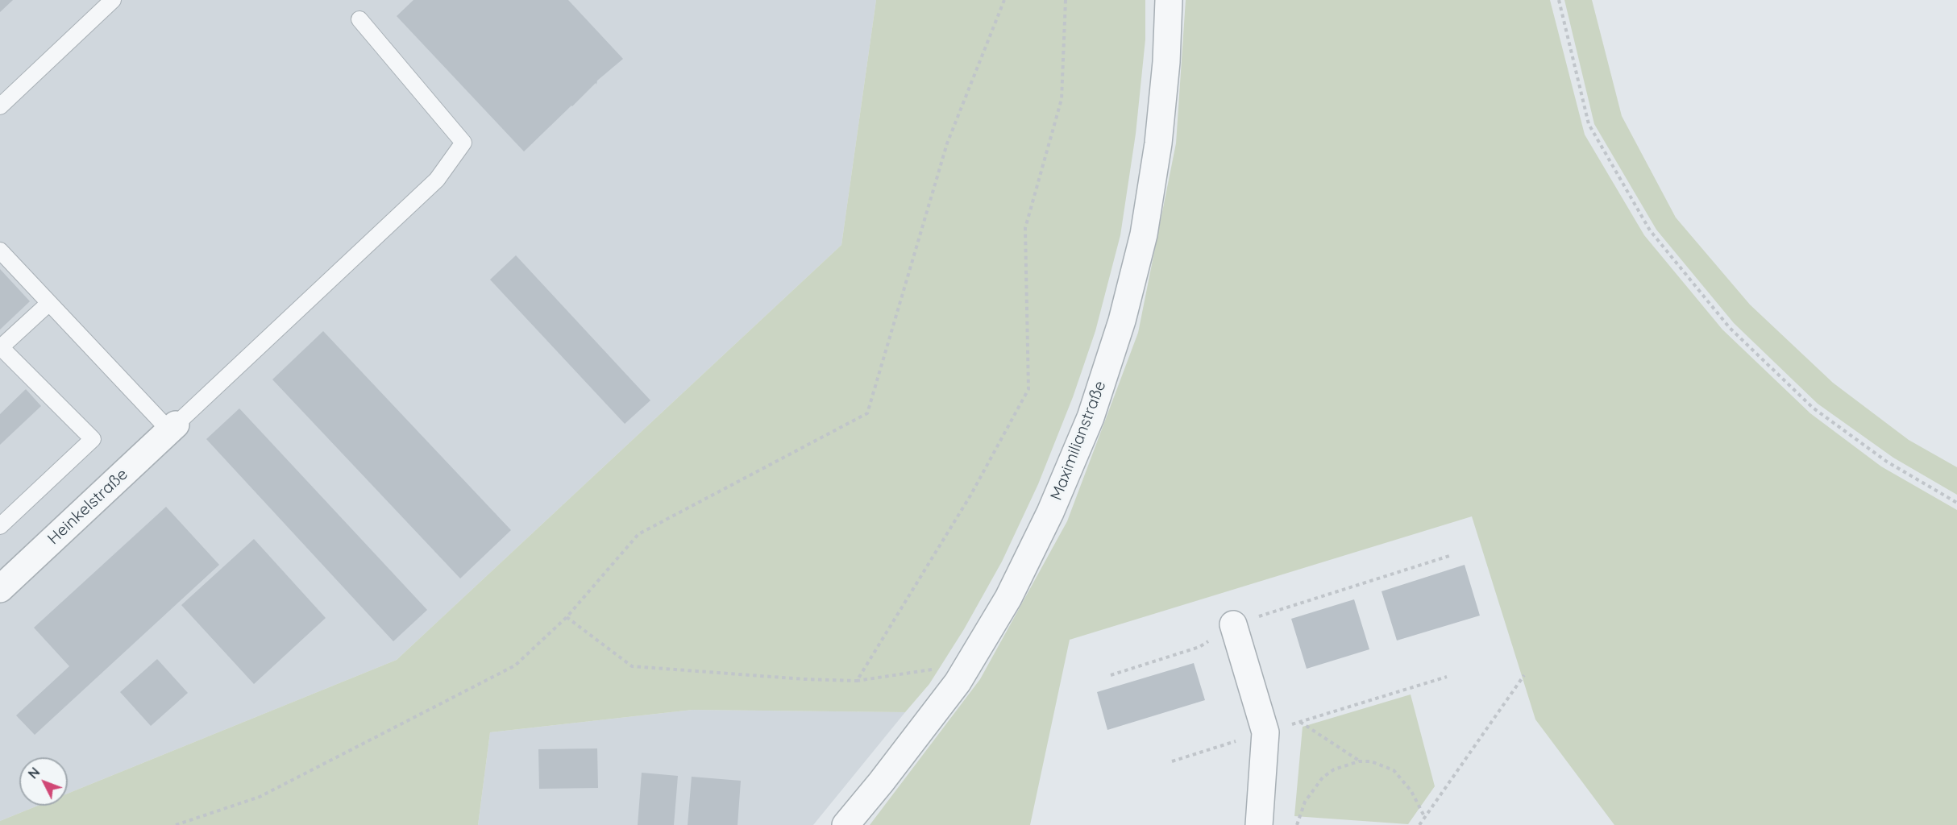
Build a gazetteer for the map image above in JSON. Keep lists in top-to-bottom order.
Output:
{
  "streets": {
    "street": ["Maximilianstraße", "Heinkelstraße"]
  },
  "north": "top left"
}
